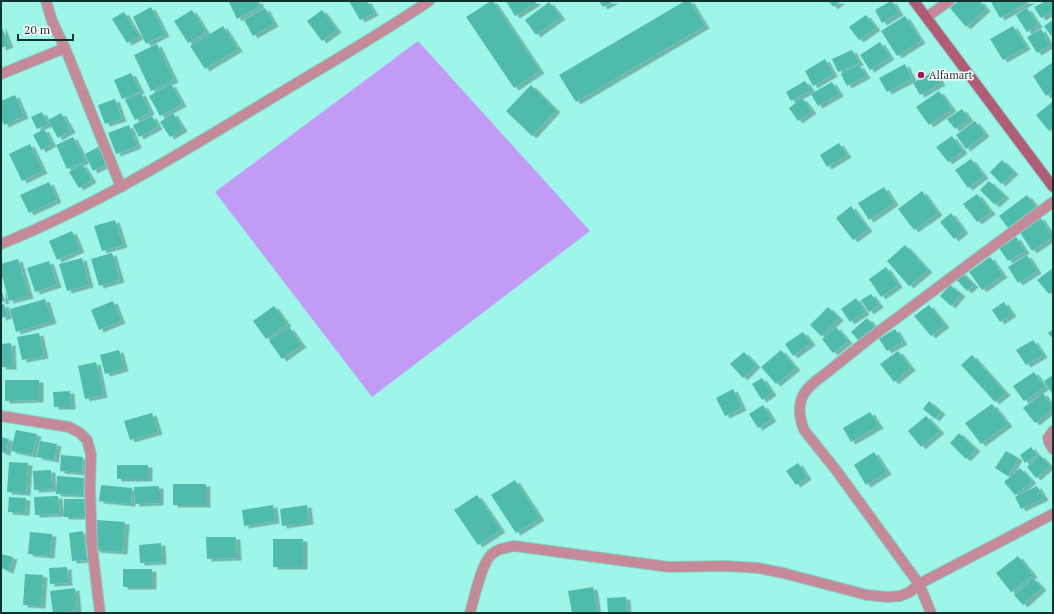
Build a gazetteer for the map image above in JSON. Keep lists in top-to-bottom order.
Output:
{
  "places": ["Alfamart"],
  "scale_bar": "20 m"
}
